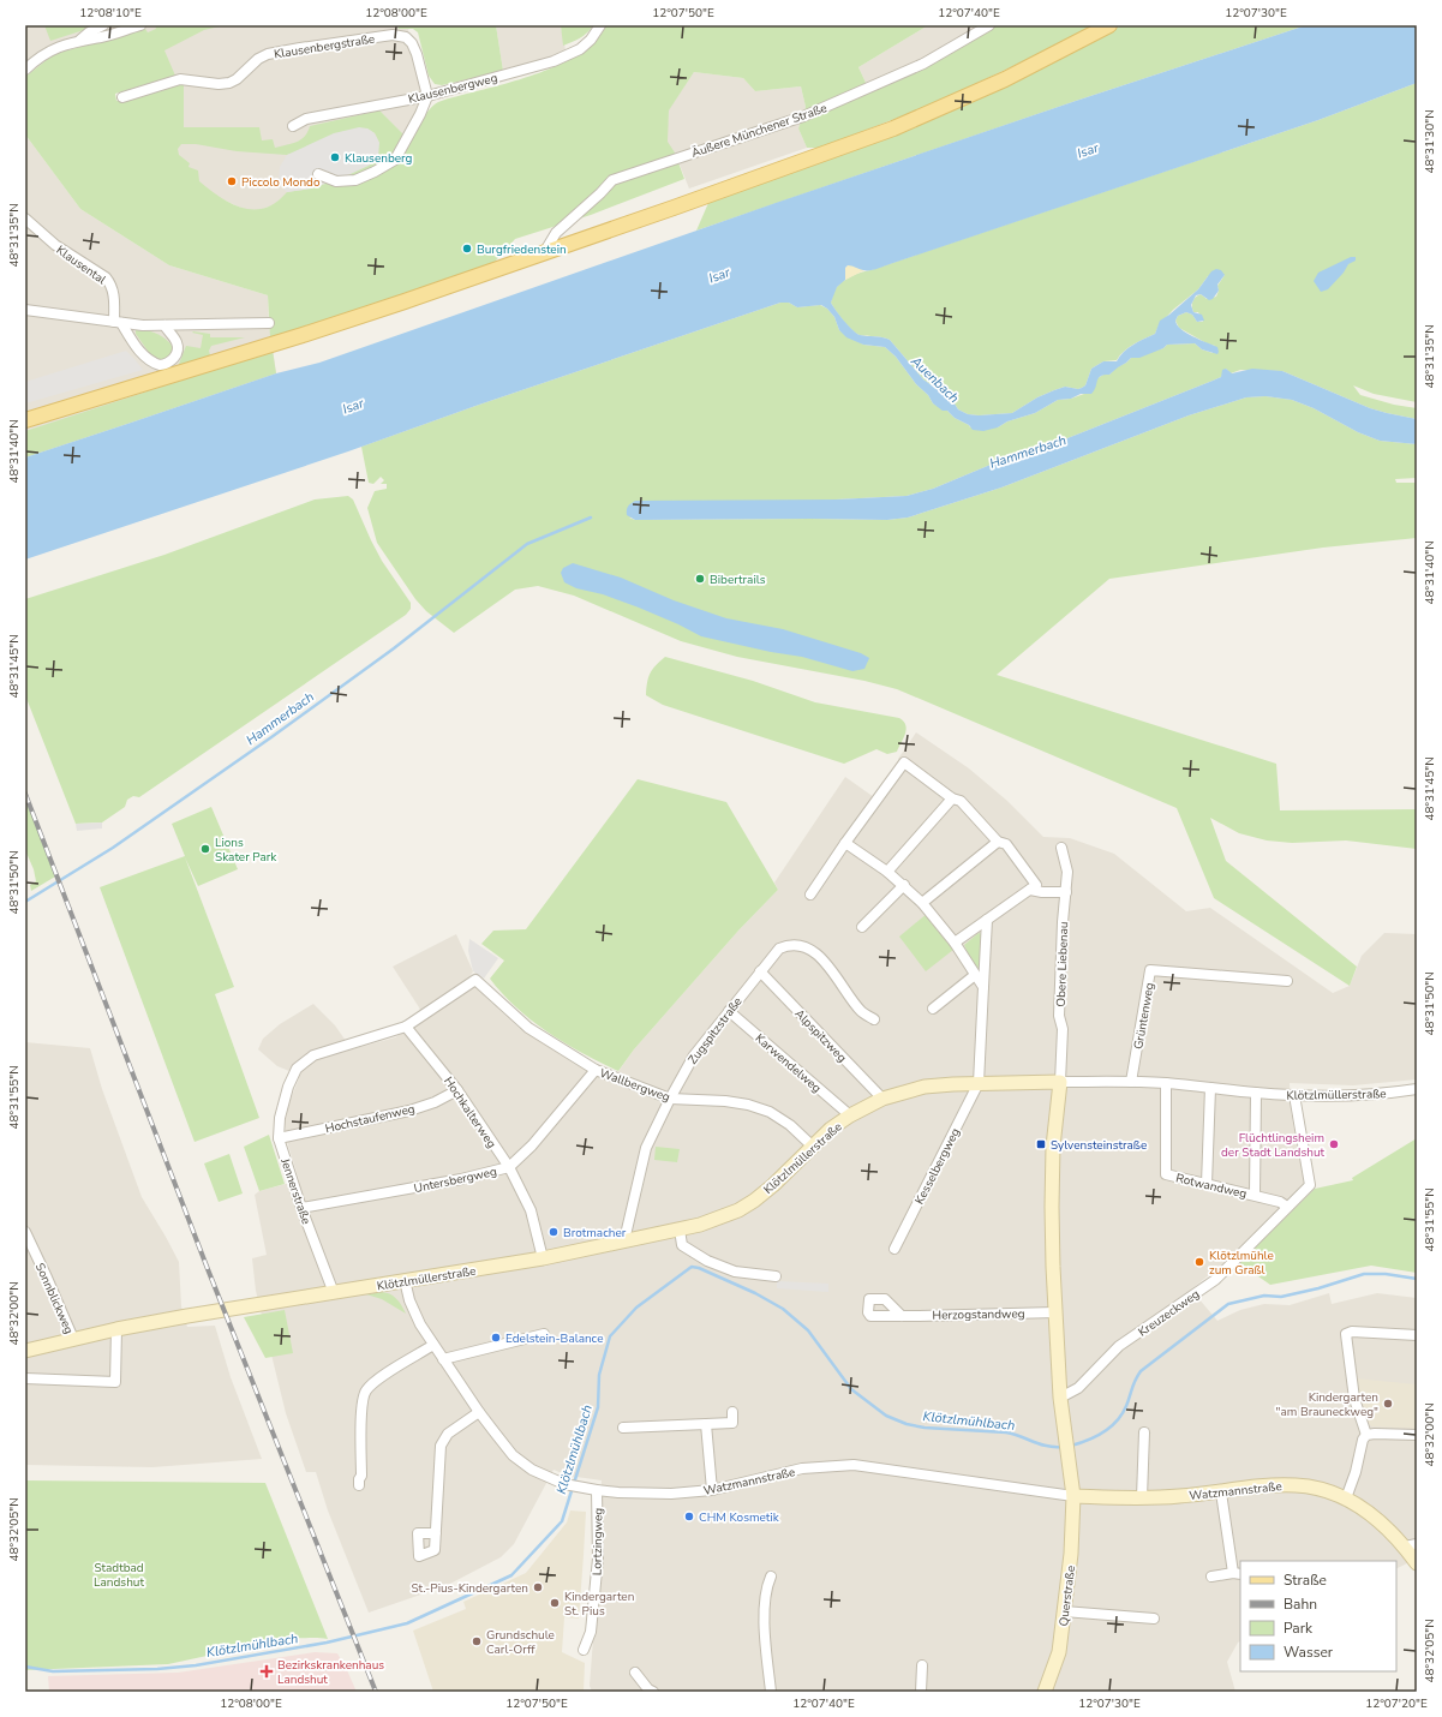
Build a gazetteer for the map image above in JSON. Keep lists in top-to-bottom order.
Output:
{
  "streets": {
    "street": [
      "Klausenbergstraße",
      "Klausenbergweg",
      "Äußere Münchener Straße",
      "Klausental",
      "Obere Liebenau",
      "Grüntenweg",
      "Zugspitzstraße",
      "Alpspitzweg",
      "Karwendelweg",
      "Wallbergweg",
      "Klötzlmüllerstraße",
      "Hochkalterweg",
      "Hochstaufenweg",
      "Kesselbergweg",
      "Untersbergweg",
      "Rotwandweg",
      "Jennerstraße",
      "Sonnblickweg",
      "Kreuzeckweg",
      "Herzogstandweg",
      "Watzmannstraße",
      "Lortzingweg",
      "Querstraße"
    ]
  },
  "crossings": [
    ["Klausenbergstraße", "Klausenbergweg"],
    ["Obere Liebenau", "Klötzlmüllerstraße"],
    ["Grüntenweg", "Klötzlmüllerstraße"],
    ["Zugspitzstraße", "Alpspitzweg"],
    ["Zugspitzstraße", "Karwendelweg"],
    ["Zugspitzstraße", "Wallbergweg"],
    ["Zugspitzstraße", "Klötzlmüllerstraße"],
    ["Alpspitzweg", "Klötzlmüllerstraße"],
    ["Karwendelweg", "Klötzlmüllerstraße"],
    ["Wallbergweg", "Klötzlmüllerstraße"],
    ["Wallbergweg", "Untersbergweg"],
    ["Wallbergweg", "Jennerstraße"],
    ["Klötzlmüllerstraße", "Hochkalterweg"],
    ["Klötzlmüllerstraße", "Kesselbergweg"],
    ["Klötzlmüllerstraße", "Rotwandweg"],
    ["Klötzlmüllerstraße", "Jennerstraße"],
    ["Klötzlmüllerstraße", "Sonnblickweg"],
    ["Klötzlmüllerstraße", "Kreuzeckweg"],
    ["Klötzlmüllerstraße", "Watzmannstraße"],
    ["Hochkalterweg", "Hochstaufenweg"],
    ["Hochkalterweg", "Untersbergweg"],
    ["Hochkalterweg", "Jennerstraße"],
    ["Hochstaufenweg", "Jennerstraße"],
    ["Untersbergweg", "Jennerstraße"],
    ["Rotwandweg", "Kreuzeckweg"],
    ["Watzmannstraße", "Lortzingweg"],
    ["Watzmannstraße", "Querstraße"]
  ],
  "water": [
    "Isar",
    "Auenbach",
    "Hammerbach",
    "Klötzlmühlbach"
  ],
  "parks": ["Stadtbad Landshut"],
  "places": {
    "other": [
      "Klausenberg",
      "Piccolo Mondo",
      "Burgfriedenstein",
      "Bibertrails",
      "Lions Skater Park",
      "Flüchtlingsheim der Stadt Landshut",
      "Brotmacher",
      "Klötzlmühle zum Graßl",
      "Edelstein-Balance",
      "Kindergarten \"am Brauneckweg\"",
      "CHM Kosmetik",
      "St.-Pius-Kindergarten",
      "Kindergarten St. Pius",
      "Grundschule Carl-Orff"
    ],
    "transit": ["Sylvensteinstraße"],
    "health": ["Bezirkskrankenhaus Landshut"]
  },
  "legend": [
    "Straße",
    "Bahn",
    "Park",
    "Wasser"
  ],
  "coordinates": [
    "12°08'10\"E",
    "12°08'00\"E",
    "12°07'50\"E",
    "12°07'40\"E",
    "12°07'30\"E",
    "48°31'30\"N",
    "48°31'35\"N",
    "48°31'40\"N",
    "48°31'45\"N",
    "48°31'50\"N",
    "48°31'55\"N",
    "48°32'00\"N",
    "48°32'05\"N",
    "12°07'20\"E"
  ]
}
